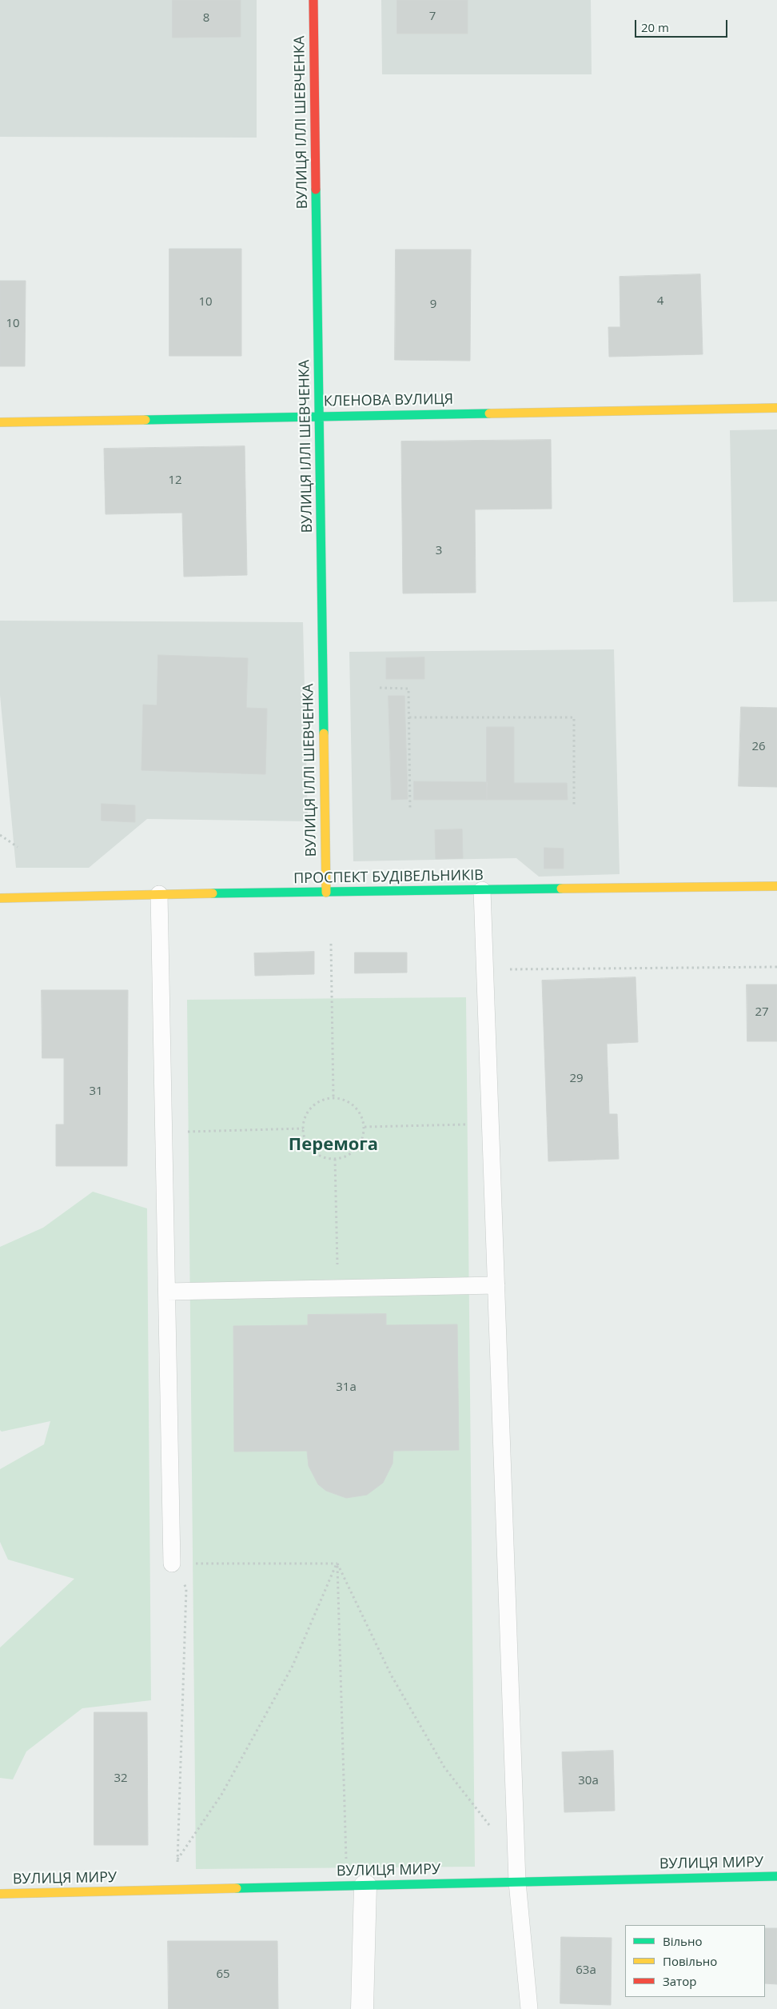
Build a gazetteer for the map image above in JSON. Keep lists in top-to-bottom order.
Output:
{
  "streets": {
    "street": [
      "ВУЛИЦЯ ІЛЛІ ШЕВЧЕНКА",
      "КЛЕНОВА ВУЛИЦЯ",
      "ПРОСПЕКТ БУДІВЕЛЬНИКІВ",
      "ВУЛИЦЯ МИРУ"
    ]
  },
  "crossings": [
    ["ВУЛИЦЯ ІЛЛІ ШЕВЧЕНКА", "КЛЕНОВА ВУЛИЦЯ"],
    ["ВУЛИЦЯ ІЛЛІ ШЕВЧЕНКА", "ПРОСПЕКТ БУДІВЕЛЬНИКІВ"]
  ],
  "districts": ["Перемога"],
  "house_numbers": [
    "7",
    "8",
    "4",
    "10",
    "9",
    "10",
    "12",
    "3",
    "26",
    "27",
    "29",
    "31",
    "31а",
    "32",
    "30а",
    "63а",
    "65"
  ],
  "legend": ["Вільно", "Повільно", "Затор"],
  "scale_bar": "20 m"
}
